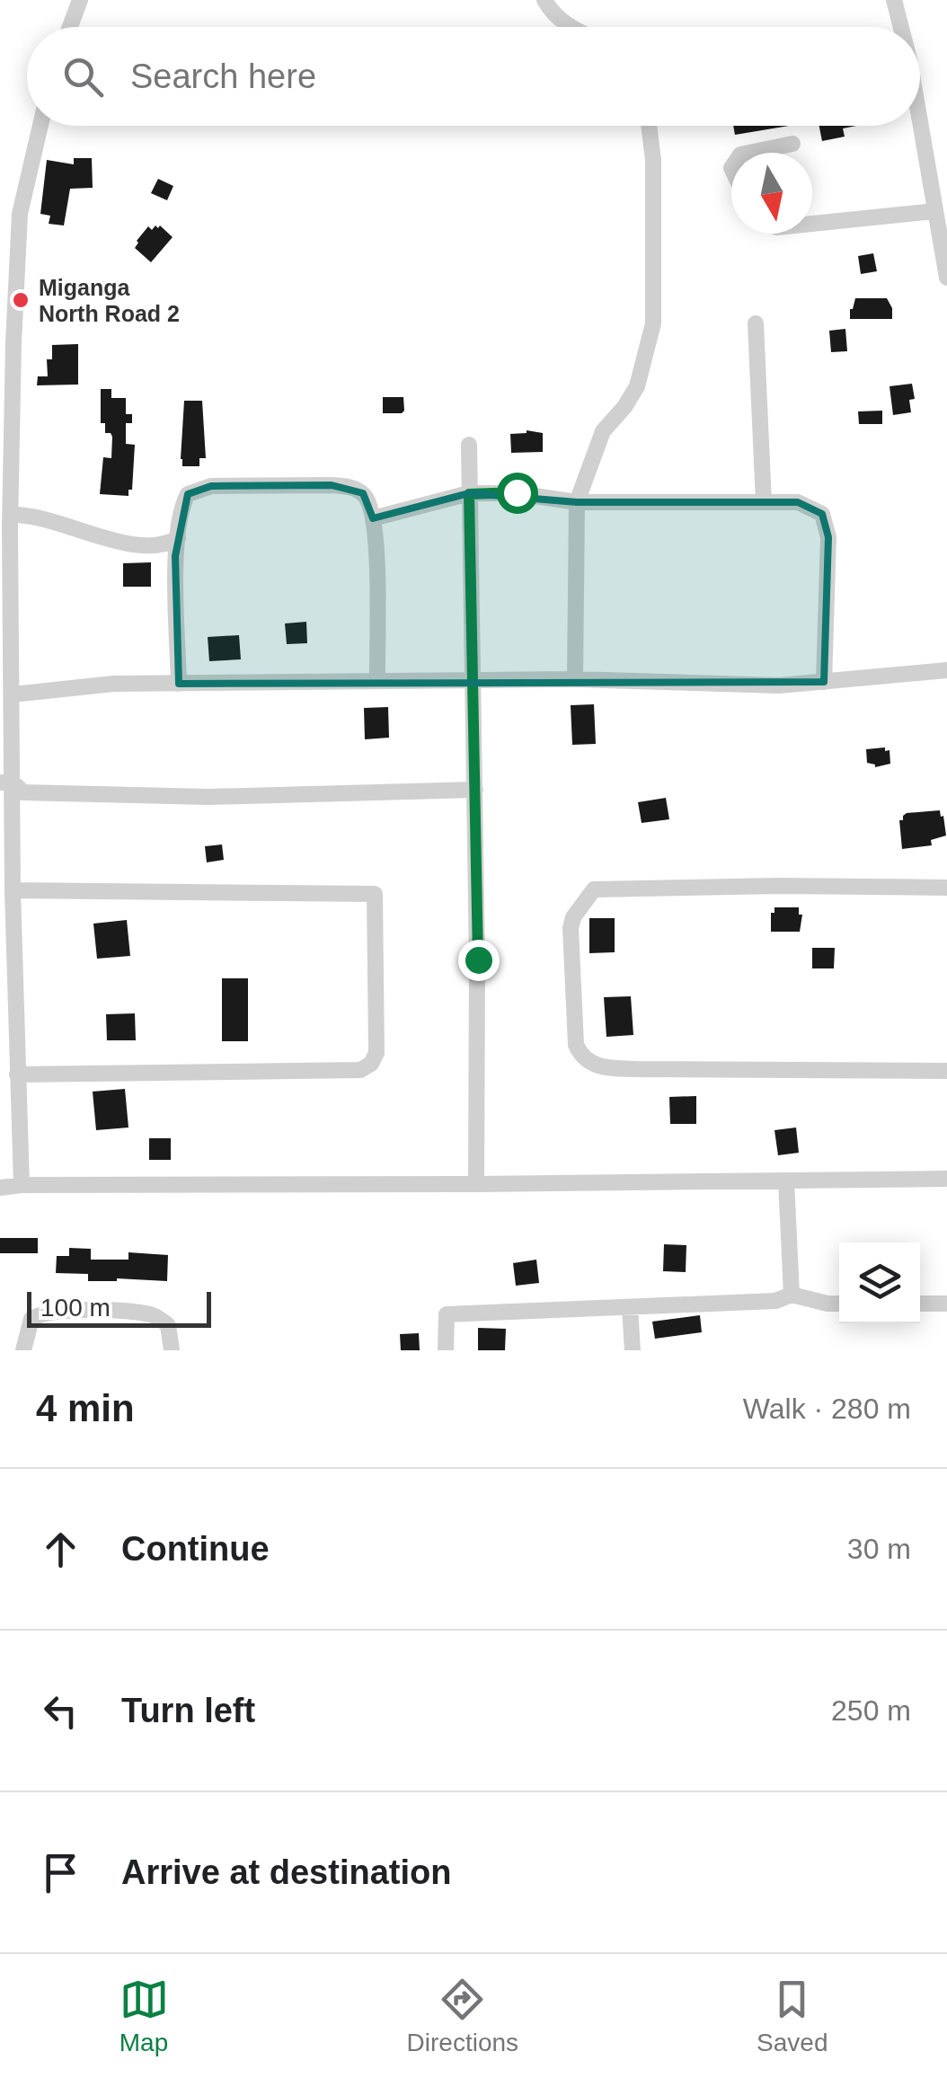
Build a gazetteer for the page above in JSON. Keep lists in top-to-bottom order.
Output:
{
  "places": ["Miganga North Road 2"],
  "scale_bar": "100 m",
  "north": "bottom",
  "page": {
    "search": "Search here",
    "scale": "100 m",
    "heading": ["4 min", "Walk · 280 m"],
    "list": [
      ["Continue", "30 m"],
      ["Turn left", "250 m"],
      "Arrive at destination"
    ],
    "nav": ["Map", "Directions", "Saved"]
  }
}
